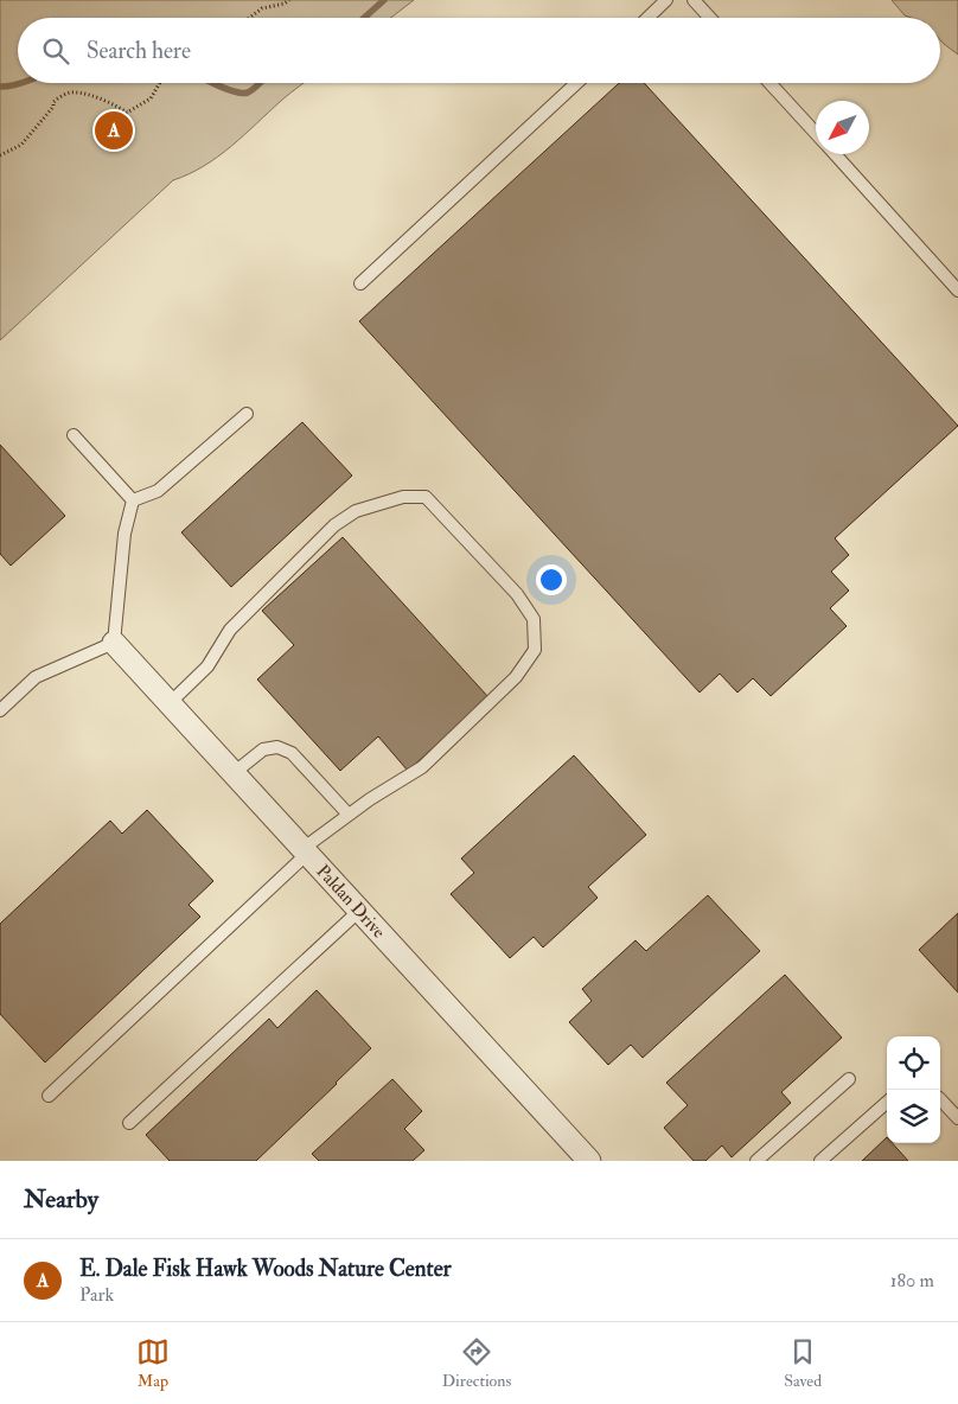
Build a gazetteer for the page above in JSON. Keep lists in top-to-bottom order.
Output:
{
  "streets": {
    "street": ["Paldan Drive"]
  },
  "north": "bottom left",
  "page": {
    "search": "Search here",
    "pins": "A",
    "heading": "Nearby",
    "list": [
      {
        "mark": "A",
        "name": "E. Dale Fisk Hawk Woods Nature Center",
        "note": "Park",
        "value": "180 m"
      }
    ],
    "nav": ["Map", "Directions", "Saved"]
  }
}
